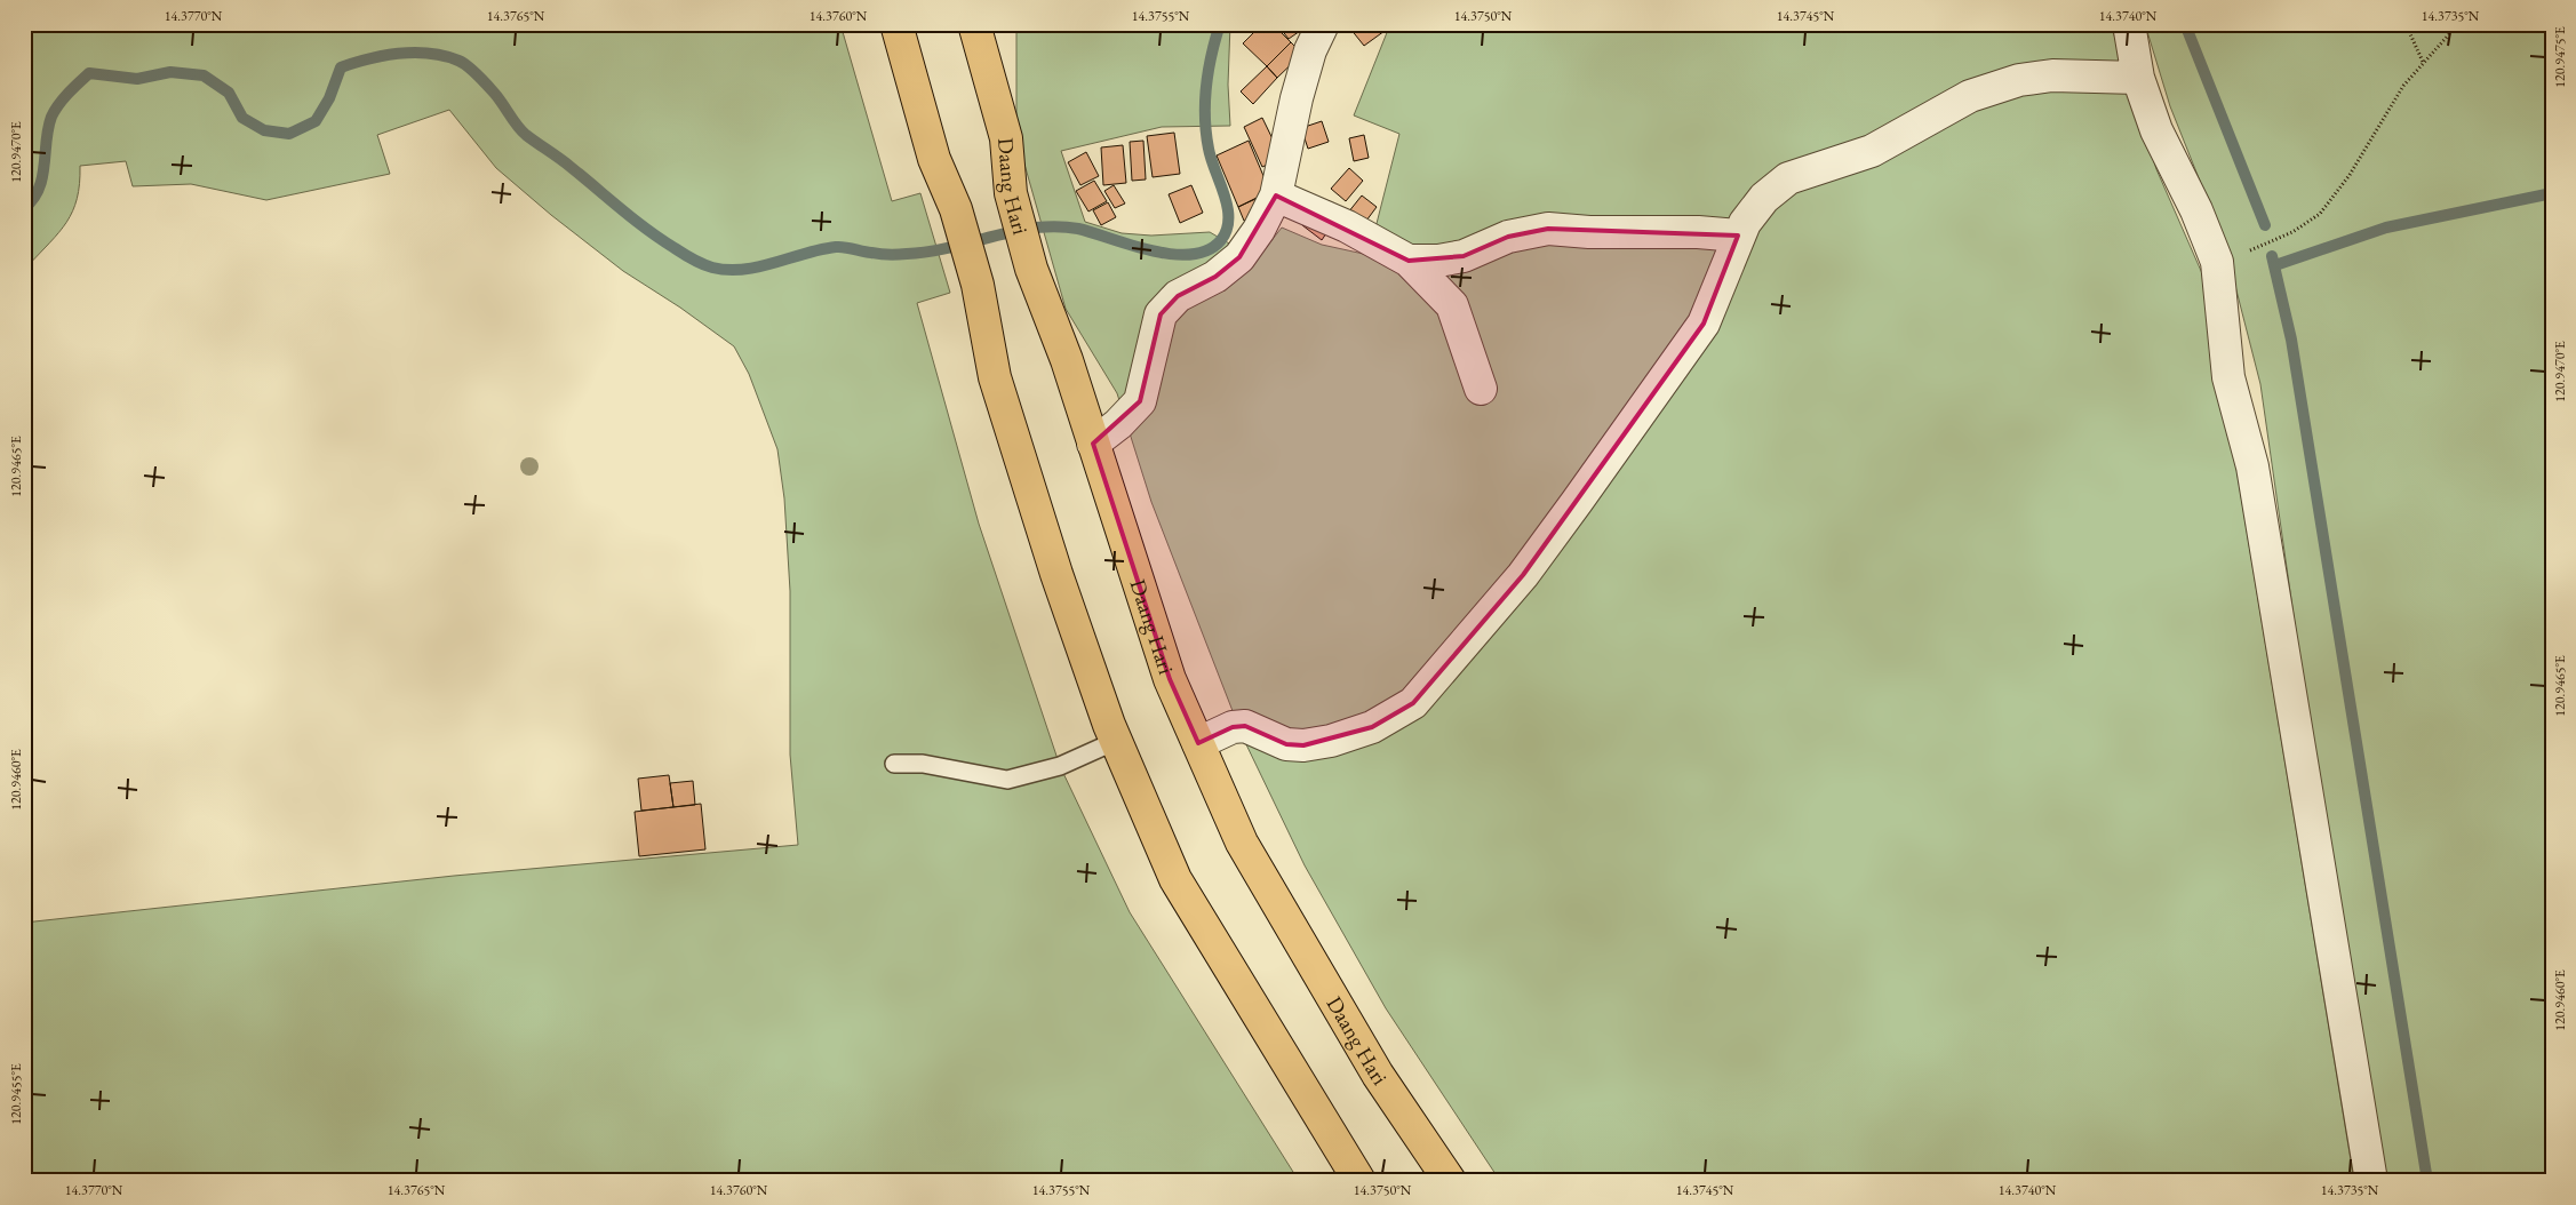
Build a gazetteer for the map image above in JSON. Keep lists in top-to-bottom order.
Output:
{
  "streets": {
    "main road": ["Daang Hari"]
  },
  "coordinates": [
    "14.3770°N",
    "14.3765°N",
    "14.3760°N",
    "14.3755°N",
    "14.3750°N",
    "14.3745°N",
    "14.3740°N",
    "14.3735°N",
    "120.9475°E",
    "120.9470°E",
    "120.9465°E",
    "120.9460°E",
    "120.9455°E"
  ]
}
